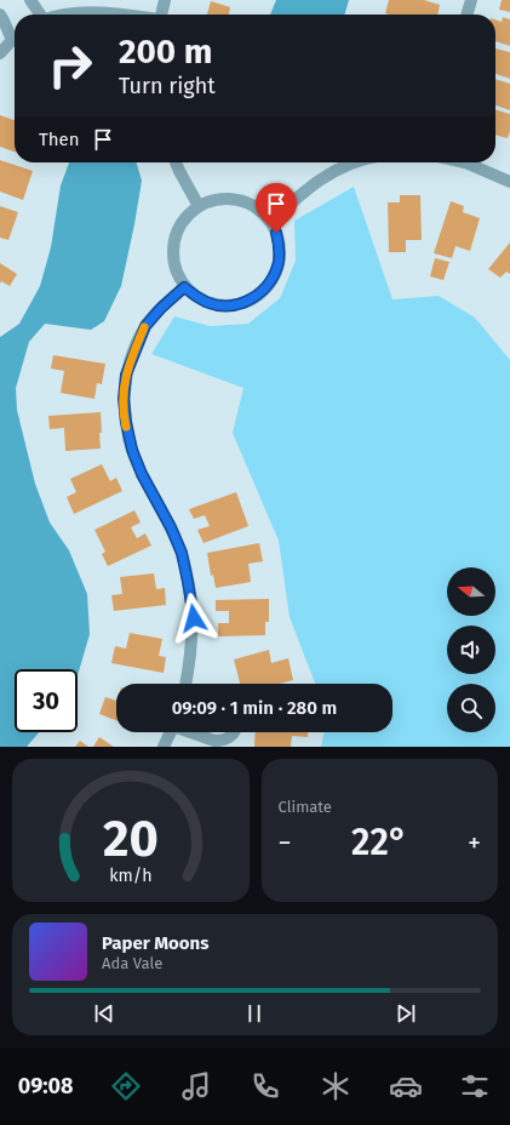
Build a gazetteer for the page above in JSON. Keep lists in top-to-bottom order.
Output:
{
  "north": "left",
  "page": {
    "turn": ["200 m", "Turn right"],
    "then": "Then",
    "limit": "30",
    "trip": "09:09 · 1 min · 280 m",
    "tile": "Climate",
    "heat": ["−", "22°", "+"],
    "song": ["Paper Moons", "Ada Vale"],
    "tabs": "09:08",
    "gauge": ["20", "km/h"]
  }
}
